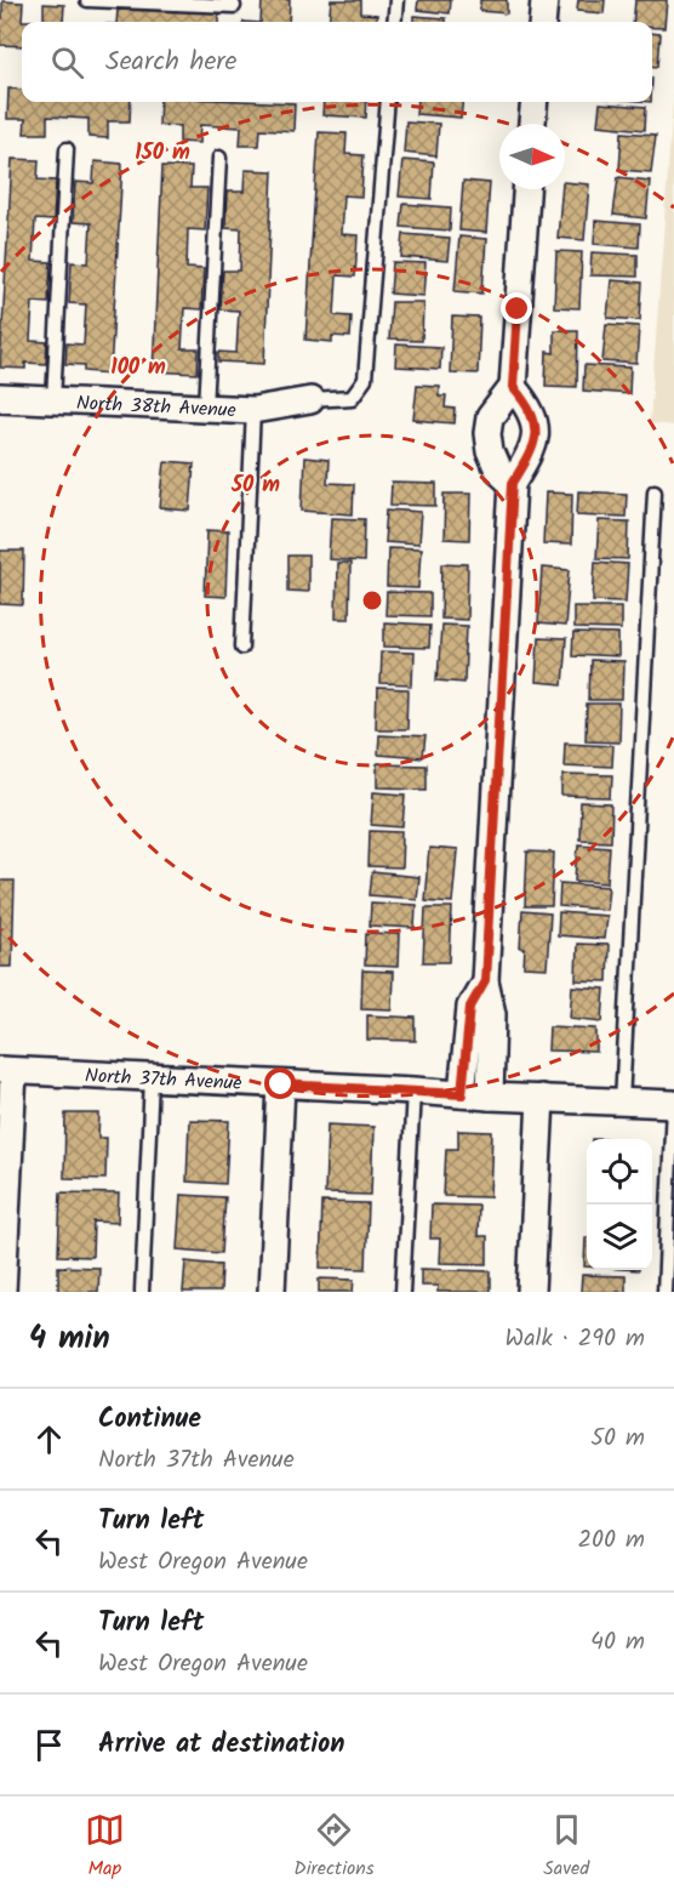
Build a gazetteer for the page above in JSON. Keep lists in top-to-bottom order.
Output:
{
  "streets": {
    "street": ["North 38th Avenue", "North 37th Avenue"]
  },
  "north": "right",
  "page": {
    "search": "Search here",
    "heading": ["4 min", "Walk · 290 m"],
    "list": [
      ["Continue", "North 37th Avenue", "50 m"],
      ["Turn left", "West Oregon Avenue", "200 m"],
      ["Turn left", "West Oregon Avenue", "40 m"],
      "Arrive at destination"
    ],
    "nav": ["Map", "Directions", "Saved"]
  },
  "rings": ["150 m", "100 m", "50 m"]
}
